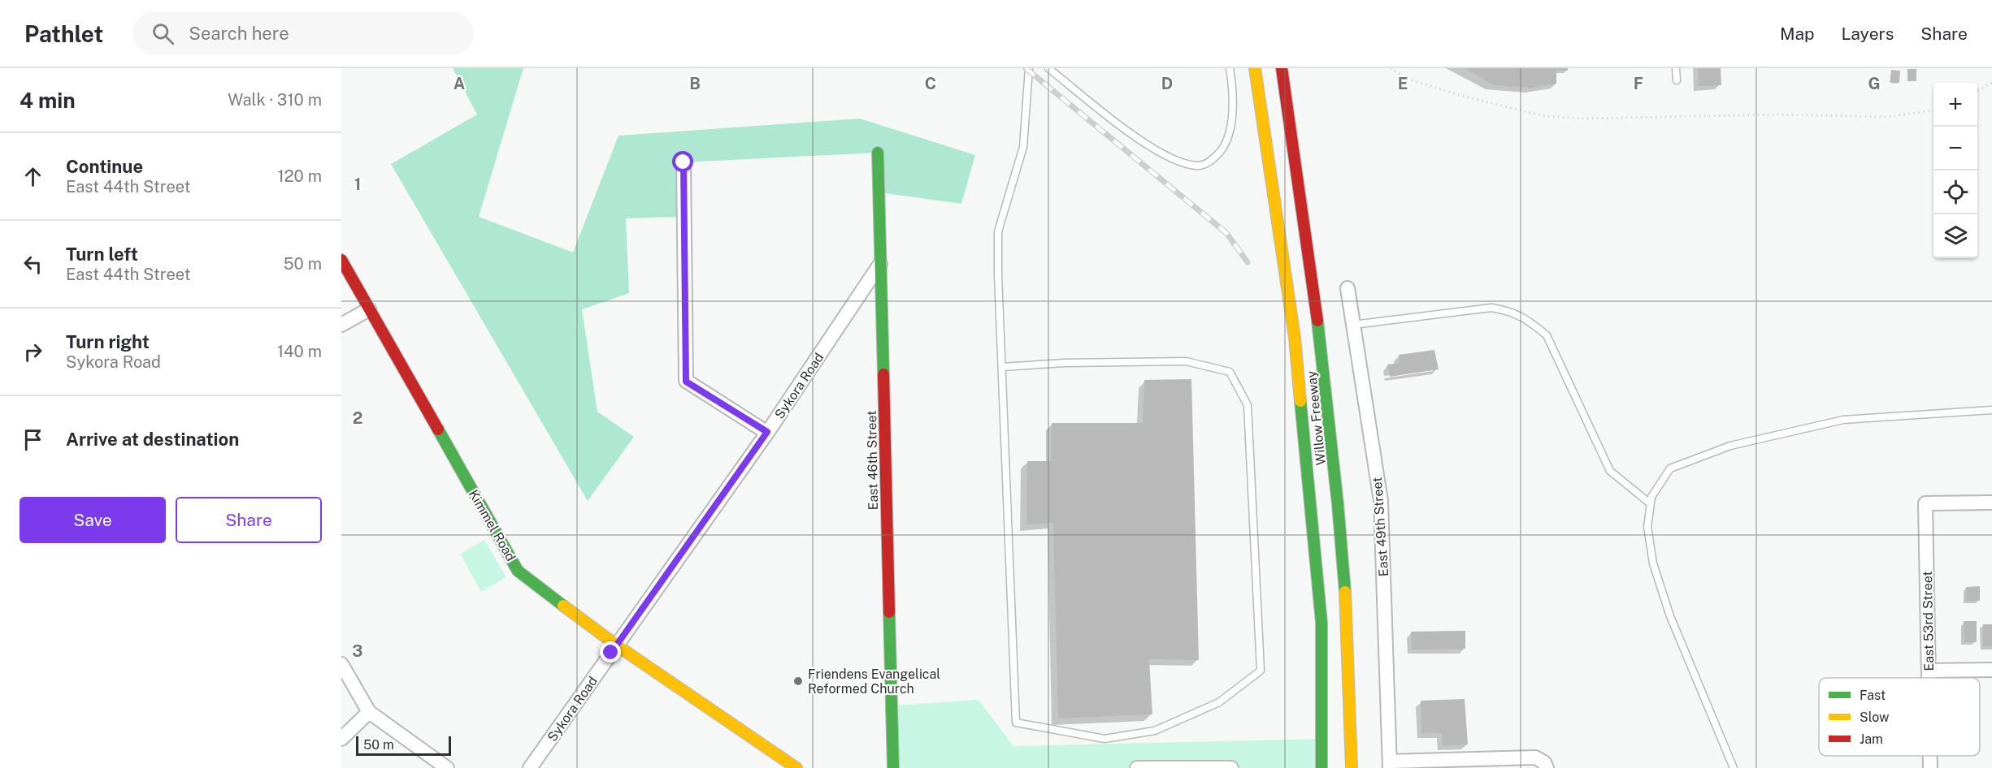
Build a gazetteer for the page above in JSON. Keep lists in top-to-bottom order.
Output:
{
  "streets": {
    "main road": ["Willow Freeway", "East 46th Street", "Kimmel Road"],
    "street": ["Sykora Road", "East 49th Street", "East 53rd Street"]
  },
  "crossings": [
    ["Sykora Road", "East 46th Street"],
    ["Sykora Road", "Kimmel Road"]
  ],
  "places": ["Friendens Evangelical Reformed Church"],
  "legend": ["Fast", "Slow", "Jam"],
  "scale_bar": "50 m",
  "page": {
    "header": "Pathlet",
    "search": "Search here",
    "nav": ["Map", "Layers", "Share"],
    "heading": ["4 min", "Walk · 310 m"],
    "map_buttons": ["+", "−"],
    "list": [
      ["Continue", "East 44th Street", "120 m"],
      ["Turn left", "East 44th Street", "50 m"],
      ["Turn right", "Sykora Road", "140 m"],
      "Arrive at destination"
    ],
    "buttons": ["Save", "Share"],
    "scale": "50 m"
  },
  "grid": {
    "columns": [
      "A",
      "B",
      "C",
      "D",
      "E",
      "F",
      "G"
    ],
    "rows": ["1", "2", "3"]
  }
}
